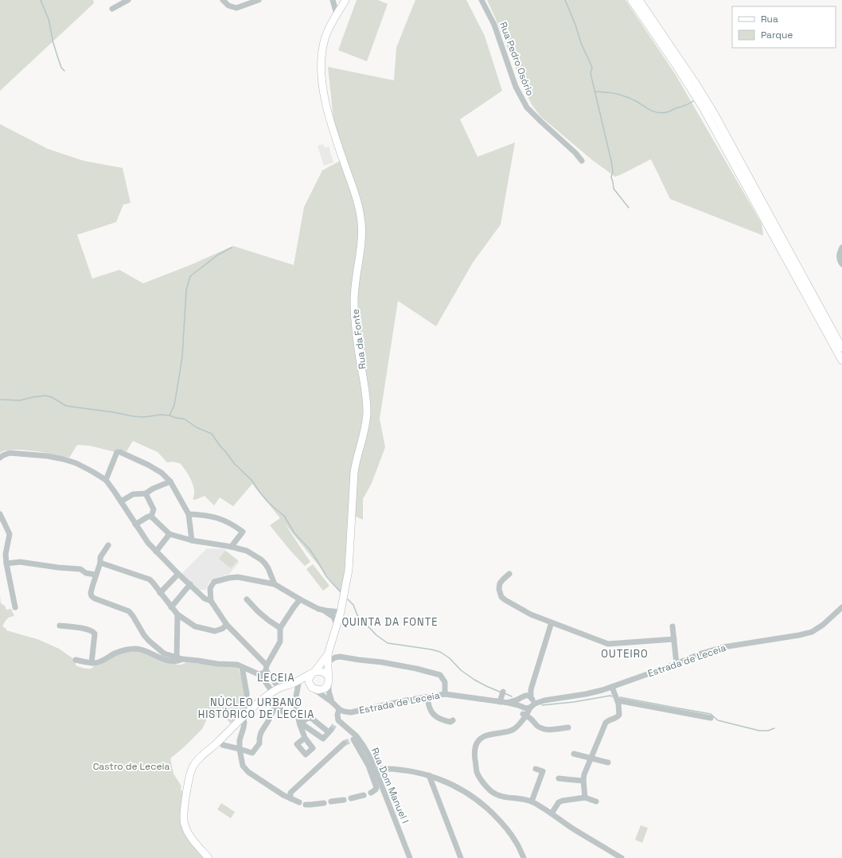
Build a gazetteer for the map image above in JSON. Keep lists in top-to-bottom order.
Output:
{
  "streets": {
    "main road": ["Rua da Fonte"],
    "street": ["Rua Pedro Osório", "Estrada de Leceia", "Rua Dom Manuel I"]
  },
  "crossings": [
    ["Estrada de Leceia", "Rua Dom Manuel I"]
  ],
  "districts": [
    "QUINTA DA FONTE",
    "OUTEIRO",
    "LECEIA",
    "NÚCLEO URBANO HISTÓRICO DE LECEIA"
  ],
  "parks": ["Castro de Leceia"],
  "legend": ["Rua", "Parque"]
}
